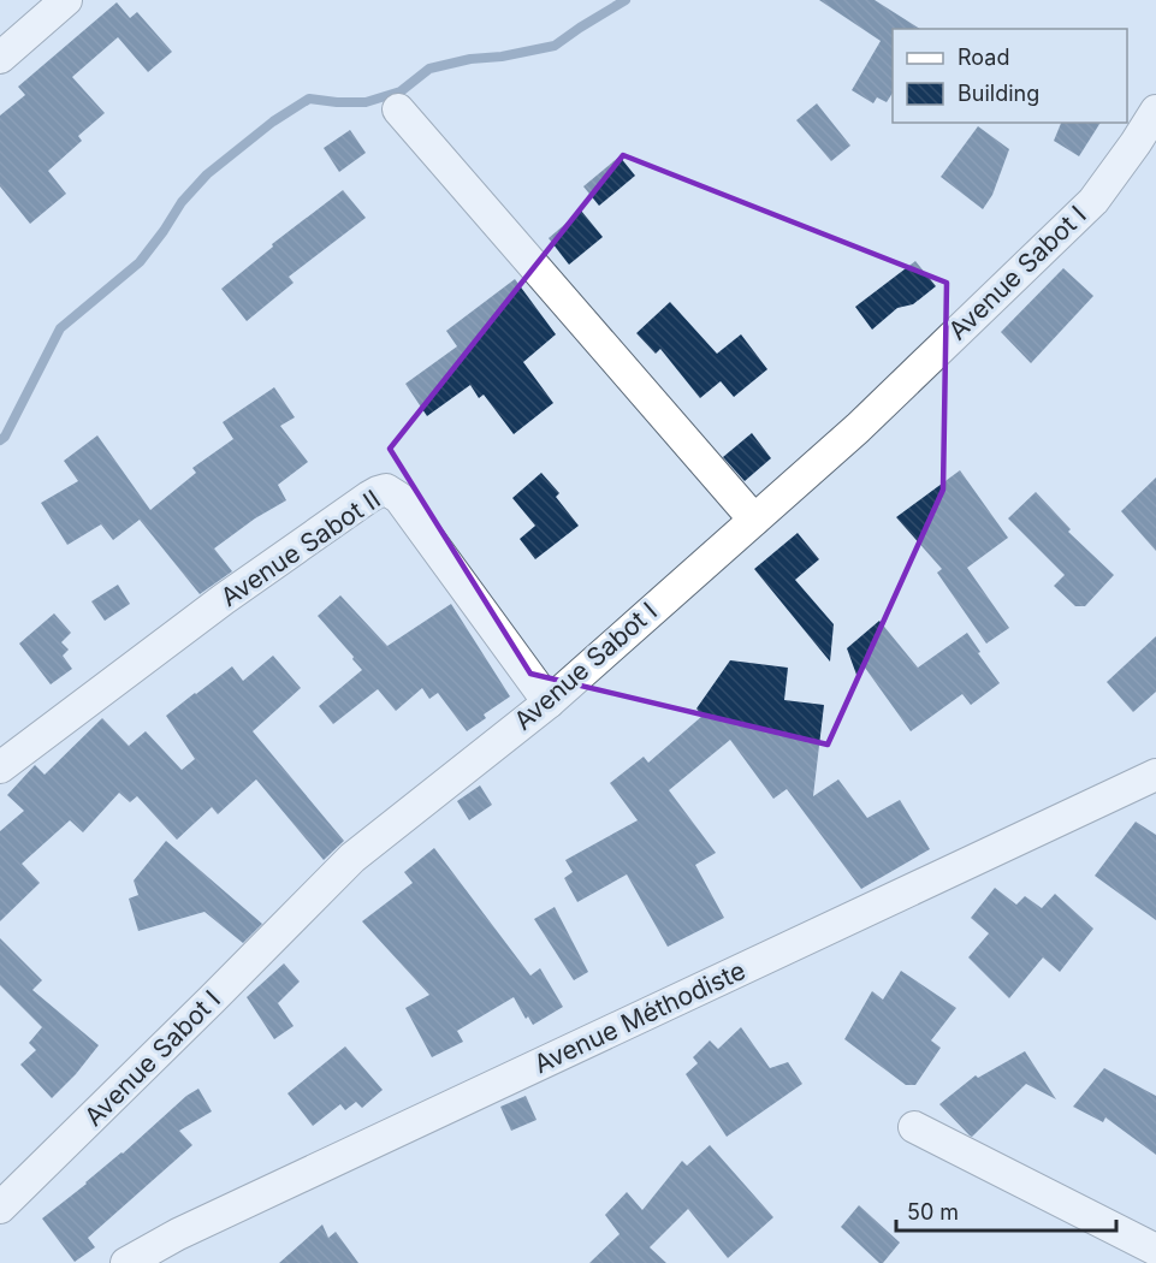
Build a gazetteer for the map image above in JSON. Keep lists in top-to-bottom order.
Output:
{
  "streets": {
    "street": ["Avenue Sabot I", "Avenue Sabot II", "Avenue Méthodiste"]
  },
  "crossings": [
    ["Avenue Sabot I", "Avenue Sabot II"]
  ],
  "legend": ["Road", "Building"],
  "scale_bar": "50 m"
}
